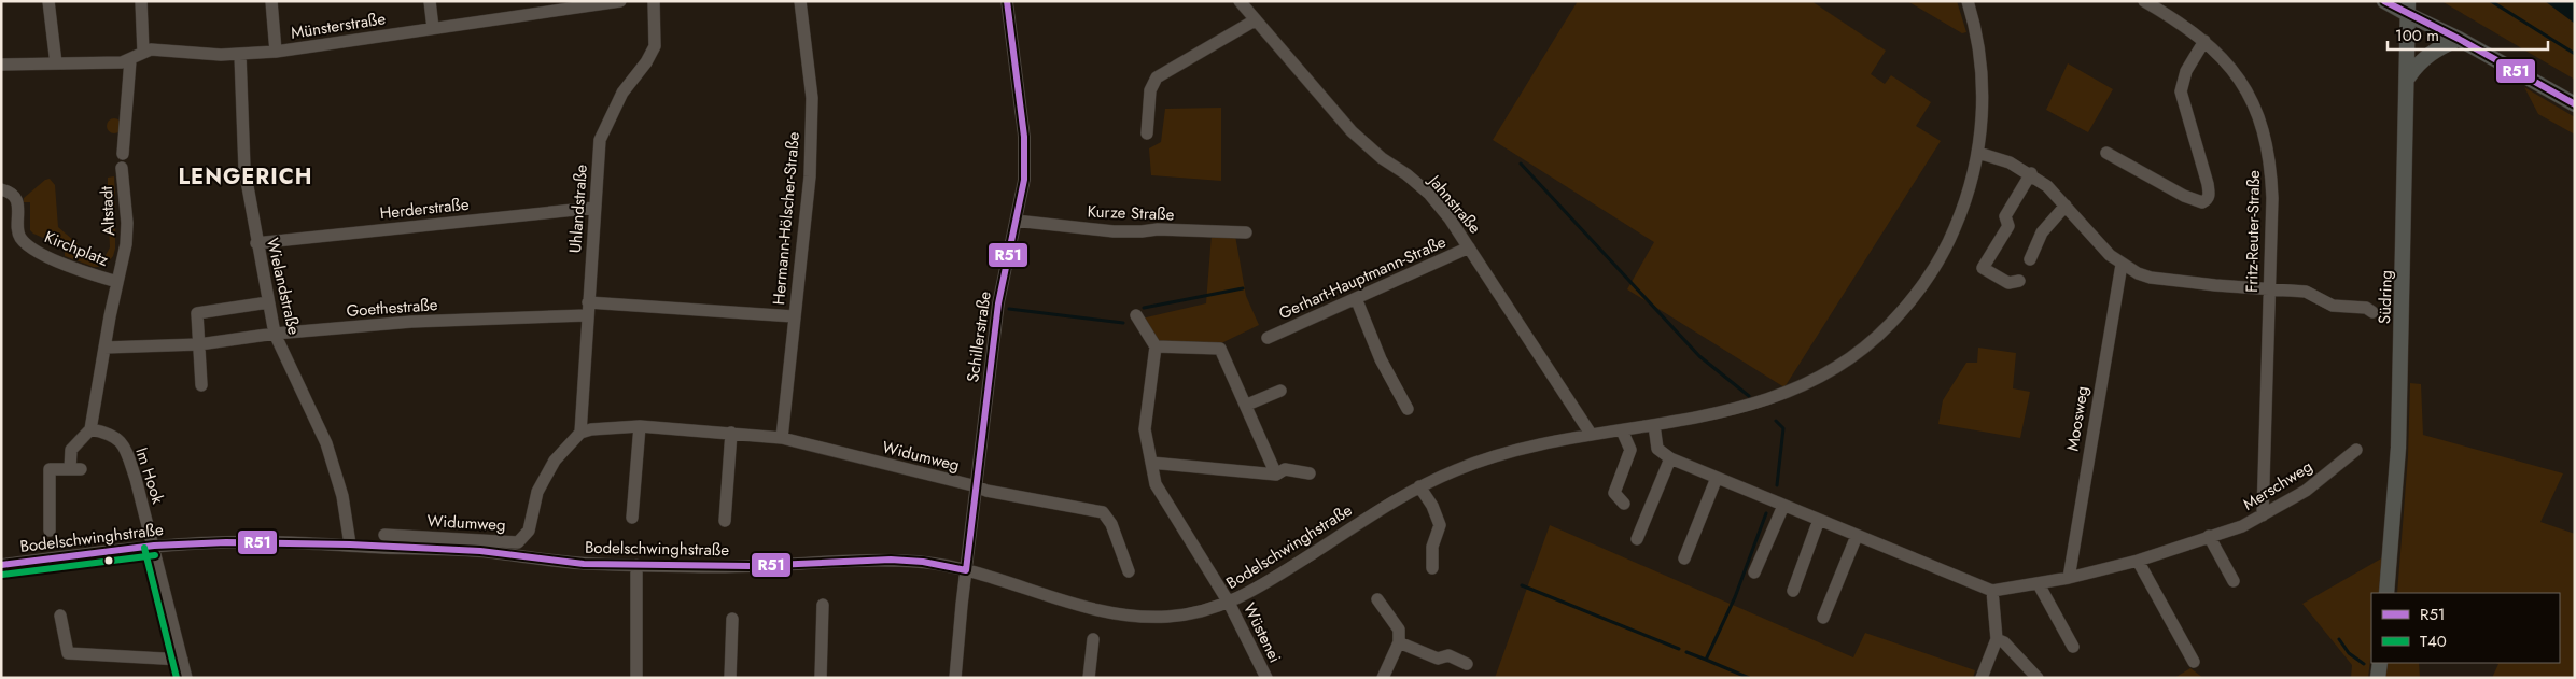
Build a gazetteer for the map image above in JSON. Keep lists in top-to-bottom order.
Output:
{
  "streets": {
    "main road": ["Südring"],
    "street": [
      "Münsterstraße",
      "Jahnstraße",
      "Herderstraße",
      "Uhlandstraße",
      "Altstadt",
      "Kurze Straße",
      "Hermann-Hölscher-Straße",
      "Fritz-Reuter-Straße",
      "Kirchplatz",
      "Gerhart-Hauptmann-Straße",
      "Wielandstraße",
      "Goethestraße",
      "Schillerstraße",
      "Moosweg",
      "Widumweg",
      "Im Hook",
      "Merschweg",
      "Bodelschwinghstraße",
      "Wüstenei"
    ]
  },
  "crossings": [
    ["Münsterstraße", "Wielandstraße"],
    ["Jahnstraße", "Gerhart-Hauptmann-Straße"],
    ["Jahnstraße", "Bodelschwinghstraße"],
    ["Herderstraße", "Uhlandstraße"],
    ["Herderstraße", "Wielandstraße"],
    ["Uhlandstraße", "Goethestraße"],
    ["Uhlandstraße", "Widumweg"],
    ["Altstadt", "Kirchplatz"],
    ["Altstadt", "Im Hook"],
    ["Kurze Straße", "Schillerstraße"],
    ["Hermann-Hölscher-Straße", "Goethestraße"],
    ["Hermann-Hölscher-Straße", "Widumweg"],
    ["Fritz-Reuter-Straße", "Merschweg"],
    ["Wielandstraße", "Goethestraße"],
    ["Wielandstraße", "Bodelschwinghstraße"],
    ["Schillerstraße", "Widumweg"],
    ["Schillerstraße", "Bodelschwinghstraße"],
    ["Moosweg", "Merschweg"],
    ["Im Hook", "Bodelschwinghstraße"],
    ["Bodelschwinghstraße", "Wüstenei"]
  ],
  "districts": ["LENGERICH"],
  "lines": ["transit line R51", "transit line T40"],
  "legend": ["R51", "T40"],
  "scale_bar": "100 m"
}
